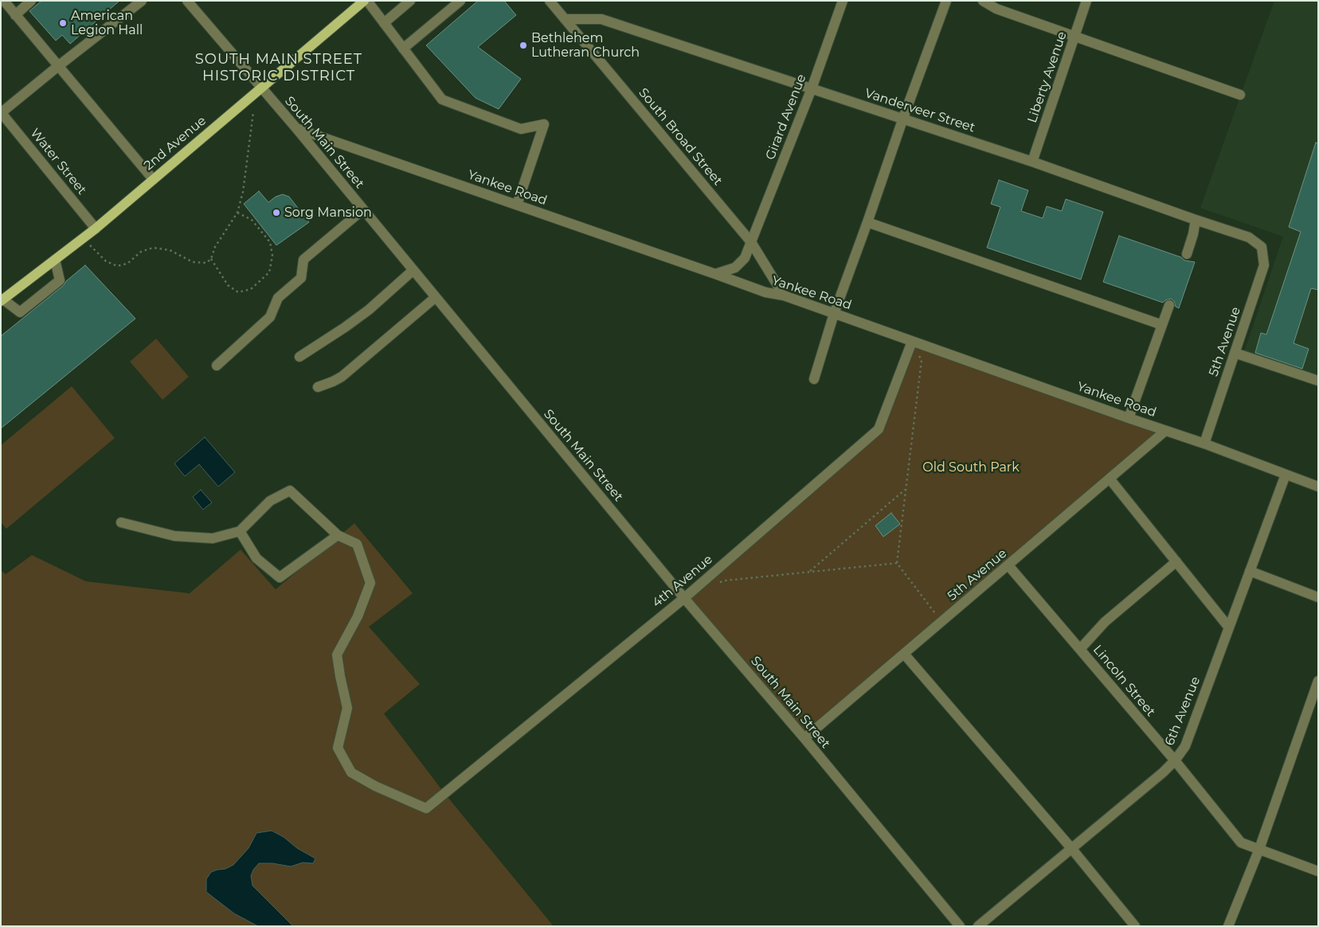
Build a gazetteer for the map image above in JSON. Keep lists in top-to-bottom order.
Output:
{
  "streets": {
    "main road": ["2nd Avenue"],
    "street": [
      "Liberty Avenue",
      "Vanderveer Street",
      "Girard Avenue",
      "South Broad Street",
      "South Main Street",
      "Water Street",
      "Yankee Road",
      "5th Avenue",
      "4th Avenue",
      "Lincoln Street",
      "6th Avenue"
    ]
  },
  "crossings": [
    ["Liberty Avenue", "Vanderveer Street"],
    ["Vanderveer Street", "Girard Avenue"],
    ["Vanderveer Street", "South Broad Street"],
    ["Vanderveer Street", "5th Avenue"],
    ["Girard Avenue", "South Broad Street"],
    ["Girard Avenue", "Yankee Road"],
    ["South Broad Street", "Yankee Road"],
    ["South Main Street", "2nd Avenue"],
    ["South Main Street", "Yankee Road"],
    ["South Main Street", "5th Avenue"],
    ["South Main Street", "4th Avenue"],
    ["2nd Avenue", "Water Street"],
    ["Yankee Road", "5th Avenue"],
    ["Yankee Road", "4th Avenue"],
    ["Yankee Road", "6th Avenue"],
    ["5th Avenue", "Lincoln Street"],
    ["Lincoln Street", "6th Avenue"]
  ],
  "districts": ["SOUTH MAIN STREET HISTORIC DISTRICT"],
  "parks": ["Old South Park"],
  "places": ["American Legion Hall", "Bethlehem Lutheran Church", "Sorg Mansion"]
}
